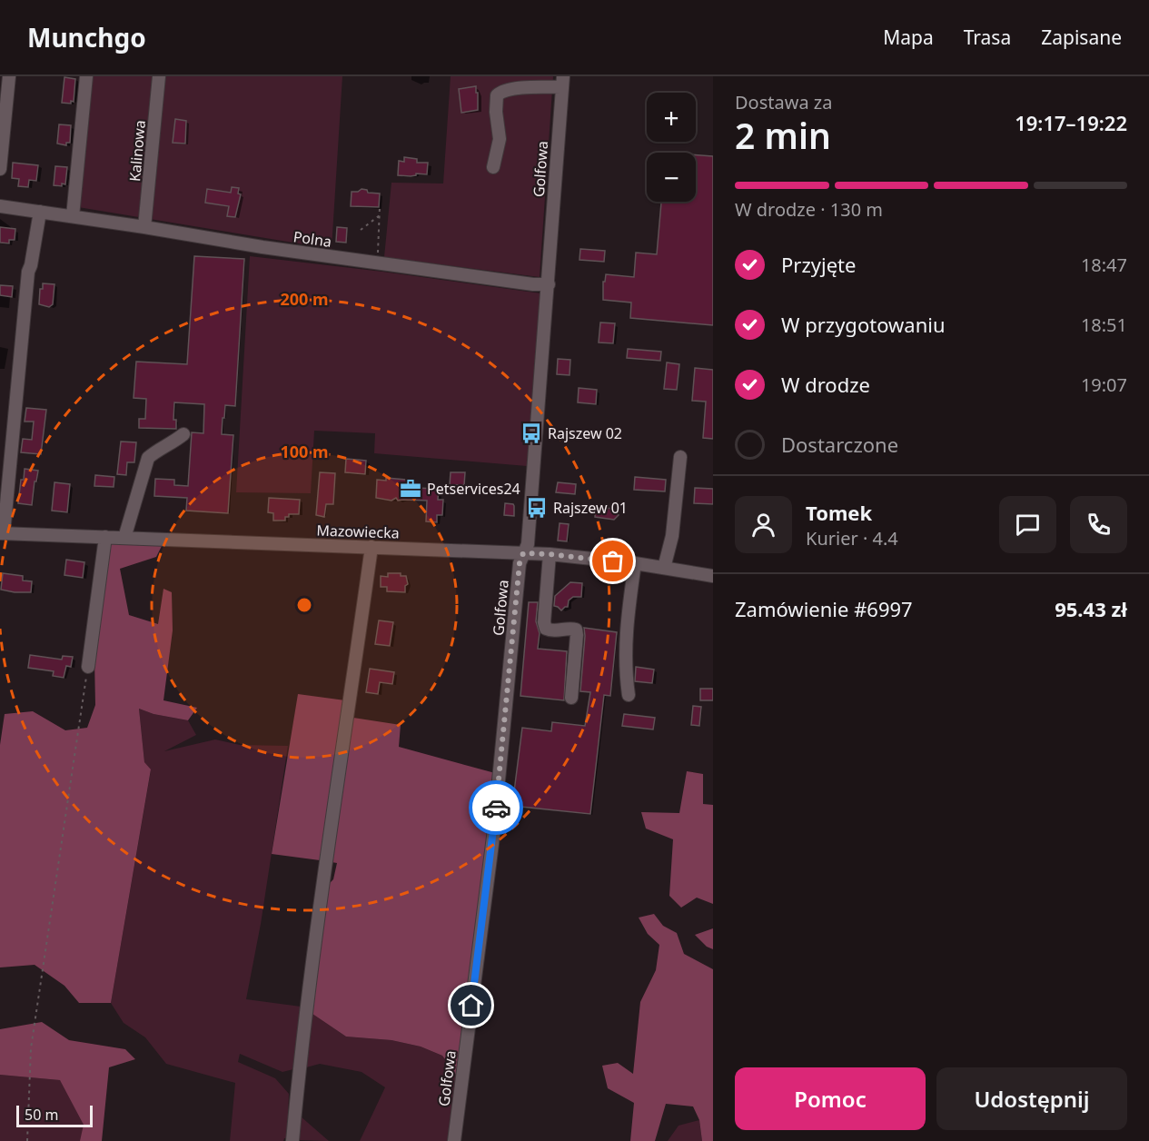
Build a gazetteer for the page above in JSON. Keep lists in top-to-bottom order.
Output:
{
  "streets": {
    "street": [
      "Kalinowa",
      "Golfowa",
      "Polna",
      "Mazowiecka"
    ]
  },
  "crossings": [
    ["Kalinowa", "Polna"],
    ["Golfowa", "Polna"],
    ["Golfowa", "Mazowiecka"]
  ],
  "places": {
    "bus stop": ["Rajszew 02", "Rajszew 01"],
    "office": ["Petservices24"]
  },
  "scale_bar": "50 m",
  "page": {
    "header": "Munchgo",
    "nav": ["Mapa", "Trasa", "Zapisane"],
    "heading": ["2 min", "Dostawa za", "19:17–19:22"],
    "panel": [
      "Tomek",
      "Kurier · 4.4",
      "Zamówienie #6997",
      "95.43 zł"
    ],
    "map_buttons": ["+", "−"],
    "bar": "W drodze · 130 m",
    "list": [
      ["Przyjęte", "18:47"],
      ["W przygotowaniu", "18:51"],
      ["W drodze", "19:07"],
      "Dostarczone"
    ],
    "buttons": ["Pomoc", "Udostępnij"],
    "scale": "50 m"
  },
  "rings": ["200 m", "100 m"]
}
